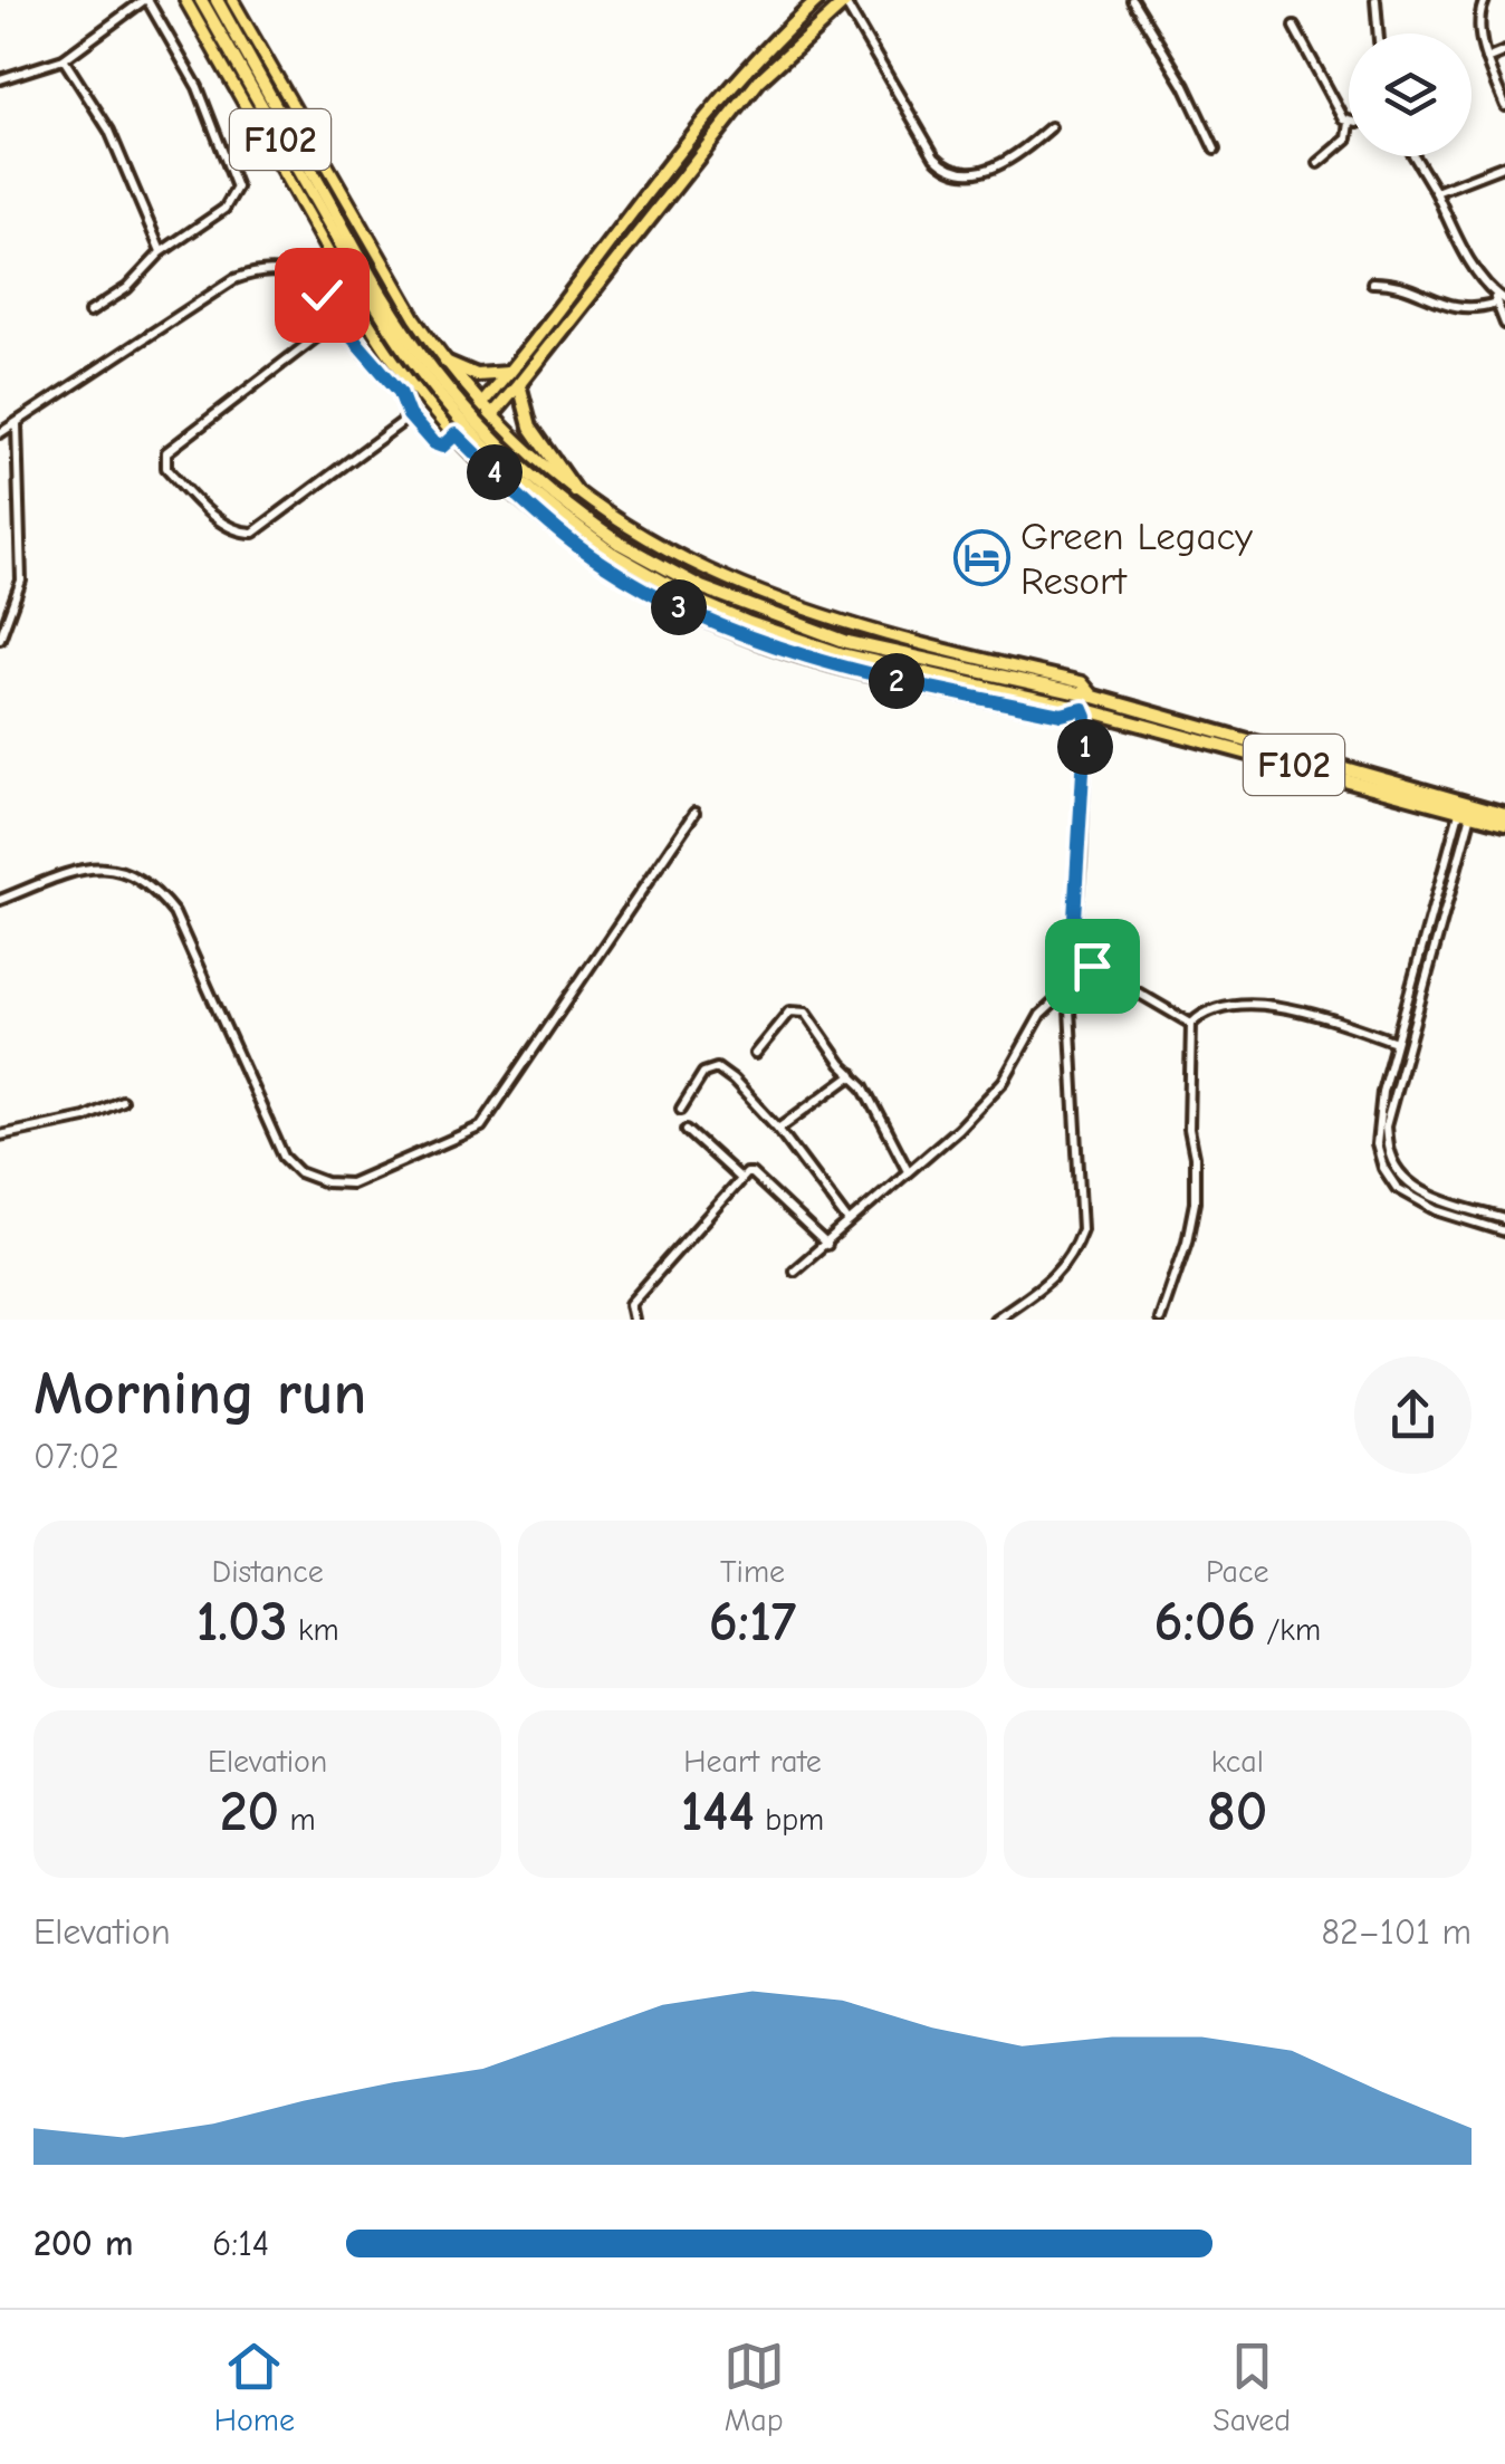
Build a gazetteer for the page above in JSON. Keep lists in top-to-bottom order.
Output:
{
  "streets": {
    "highway": ["F102"]
  },
  "places": {
    "hotel": ["Green Legacy Resort"]
  },
  "page": {
    "pins": [
      "4",
      "3",
      "2",
      "1"
    ],
    "heading": ["Morning run", "07:02"],
    "stats": [
      ["Distance", "1.03 km"],
      ["Time", "6:17"],
      ["Pace", "6:06 /km"],
      ["Elevation", "20 m"],
      ["Heart rate", "144 bpm"],
      ["kcal", "80"]
    ],
    "chart": ["Elevation", "82–101 m"],
    "list": [
      {
        "name": "200 m",
        "note": "6:14"
      }
    ],
    "tabs": ["Home", "Map", "Saved"]
  }
}
